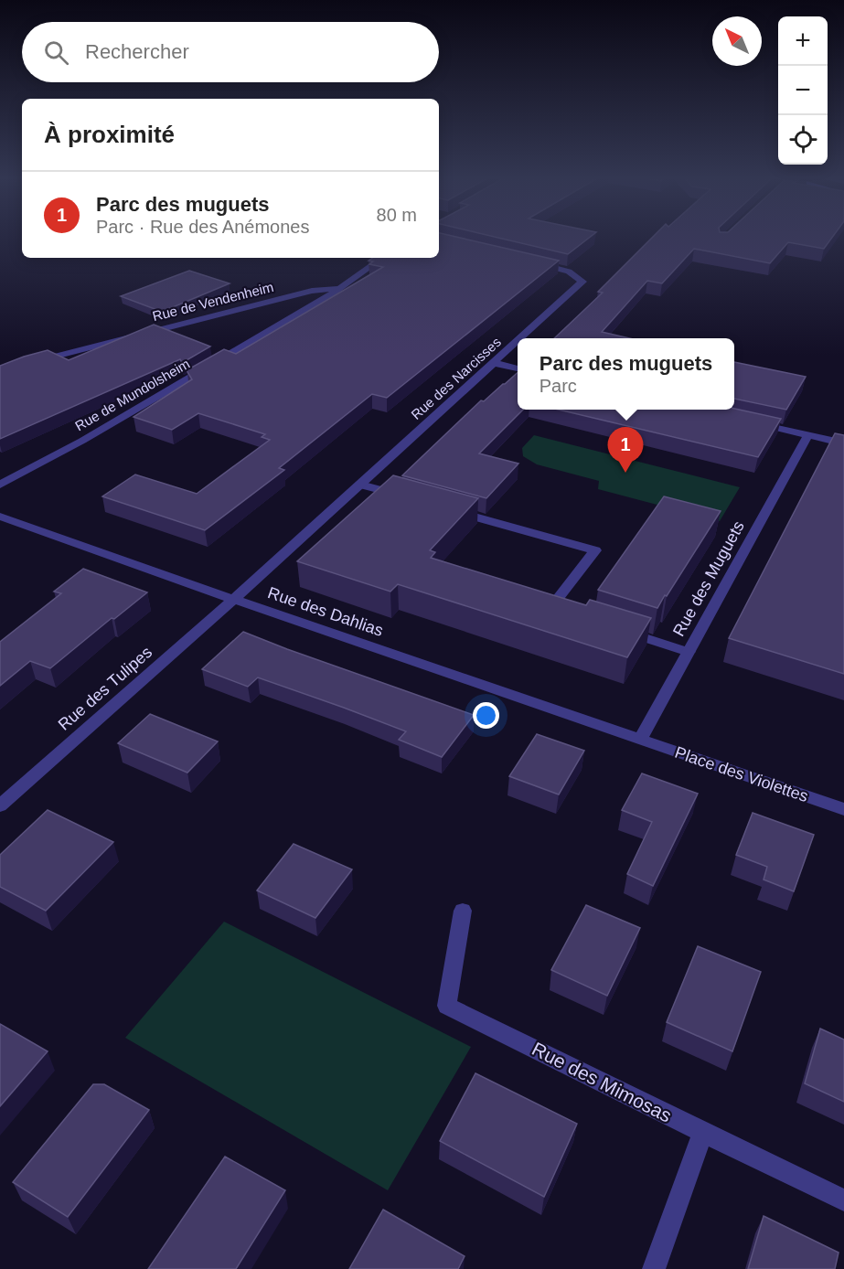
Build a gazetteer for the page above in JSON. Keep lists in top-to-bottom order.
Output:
{
  "streets": {
    "street": [
      "Rue de Vendenheim",
      "Rue des Narcisses",
      "Rue de Mundolsheim",
      "Rue des Muguets",
      "Rue des Dahlias",
      "Rue des Tulipes",
      "Place des Violettes",
      "Rue des Mimosas"
    ]
  },
  "crossings": [
    ["Rue de Vendenheim", "Rue de Mundolsheim"],
    ["Rue des Narcisses", "Rue des Dahlias"],
    ["Rue des Narcisses", "Rue des Tulipes"],
    ["Rue des Muguets", "Rue des Dahlias"],
    ["Rue des Muguets", "Place des Violettes"],
    ["Rue des Dahlias", "Rue des Tulipes"],
    ["Rue des Dahlias", "Place des Violettes"]
  ],
  "north": "top left",
  "page": {
    "map_buttons": ["+", "−"],
    "search": "Rechercher",
    "heading": "À proximité",
    "list": [
      {
        "mark": "1",
        "name": "Parc des muguets",
        "note": "Parc · Rue des Anémones",
        "value": "80 m"
      }
    ],
    "popup": ["Parc des muguets", "Parc"],
    "pins": "1"
  }
}
